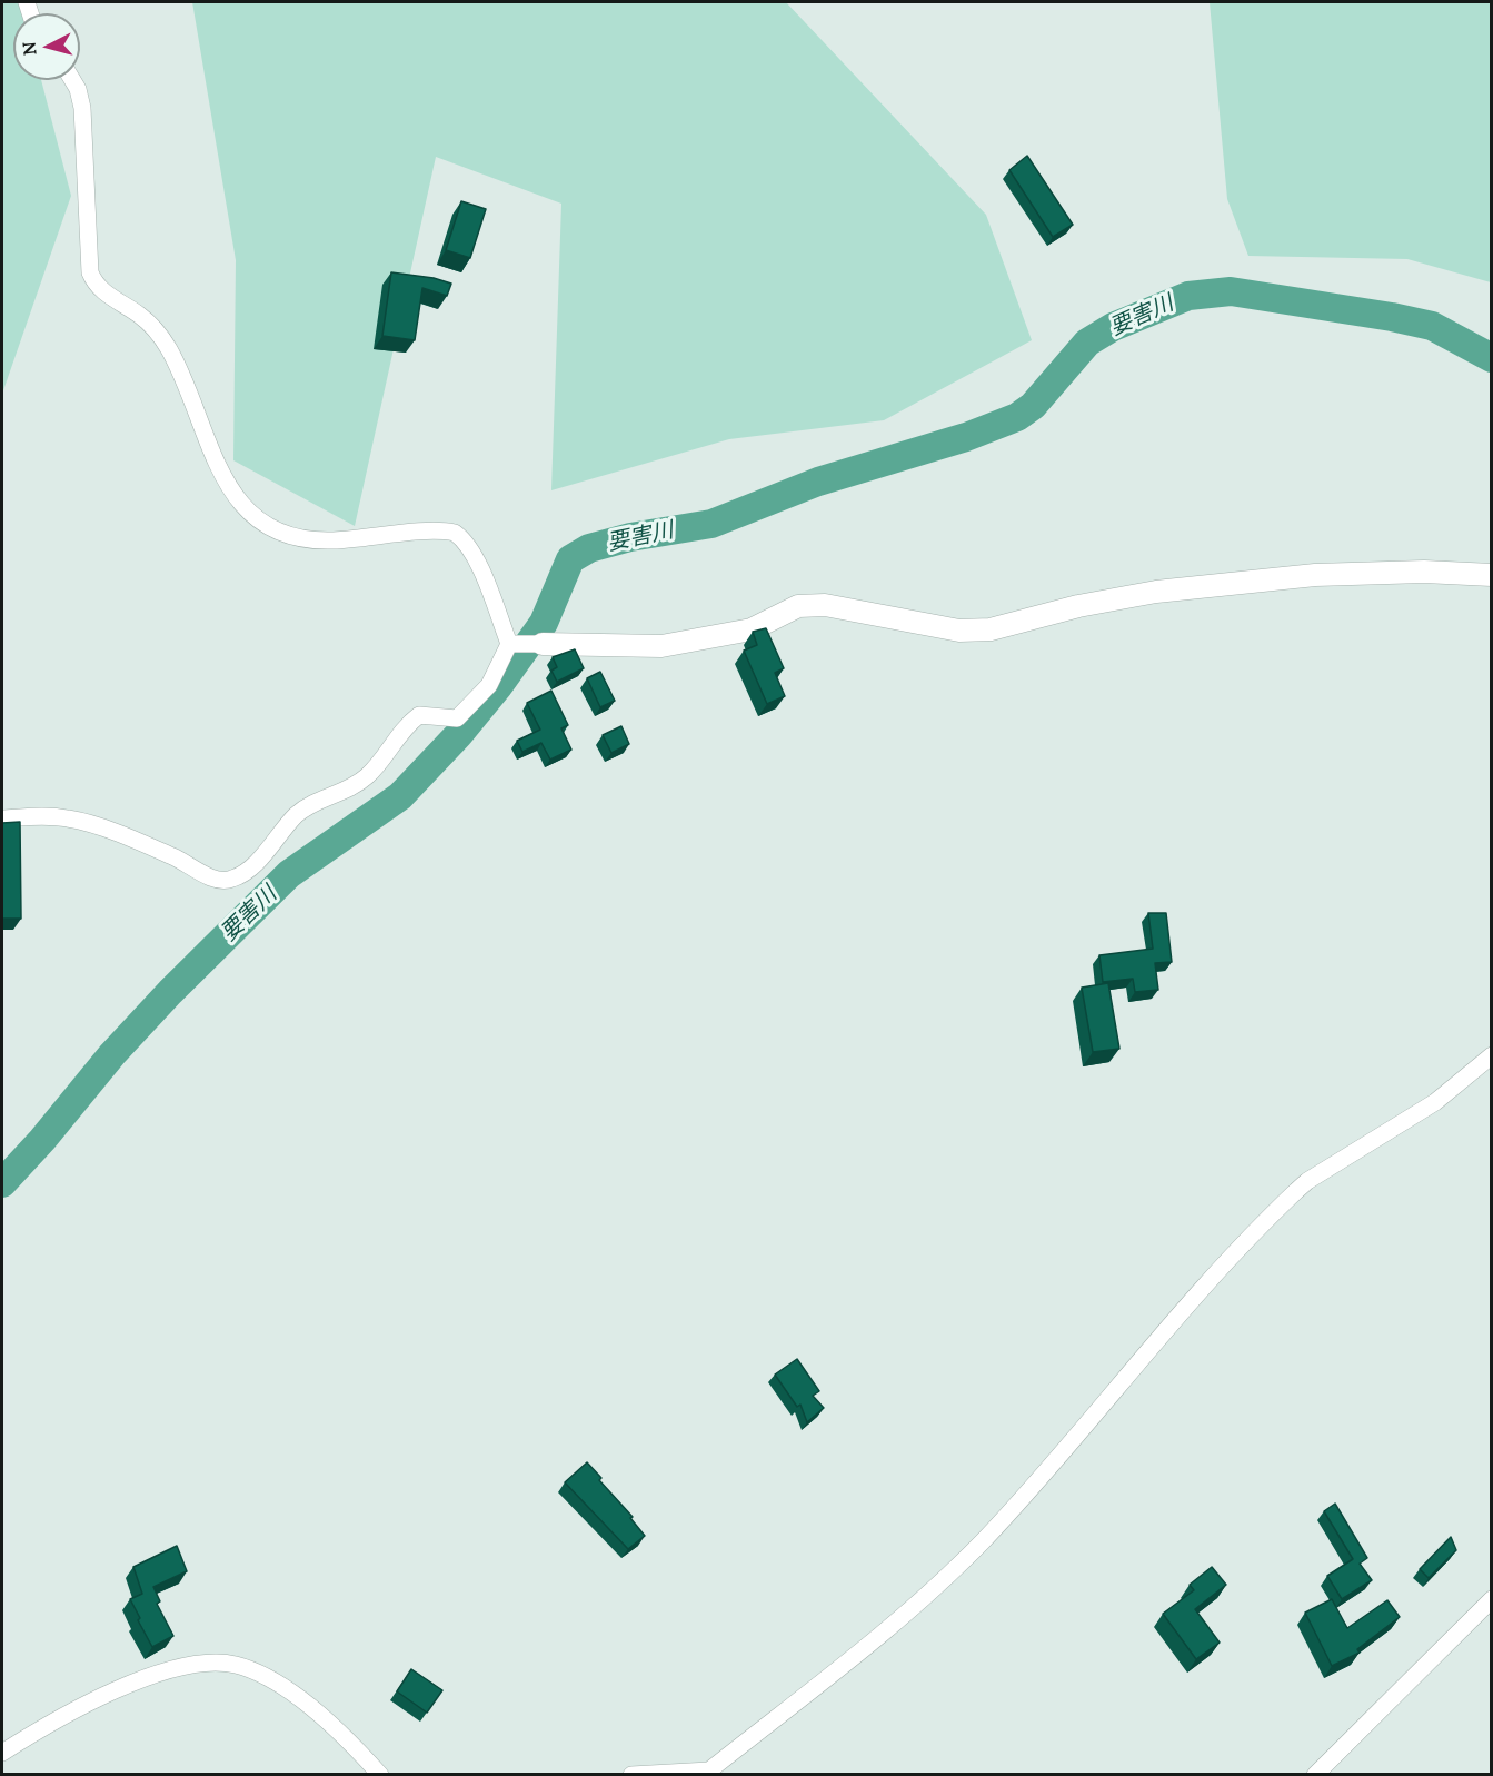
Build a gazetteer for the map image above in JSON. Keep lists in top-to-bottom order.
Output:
{
  "water": ["要害川"],
  "north": "left"
}
